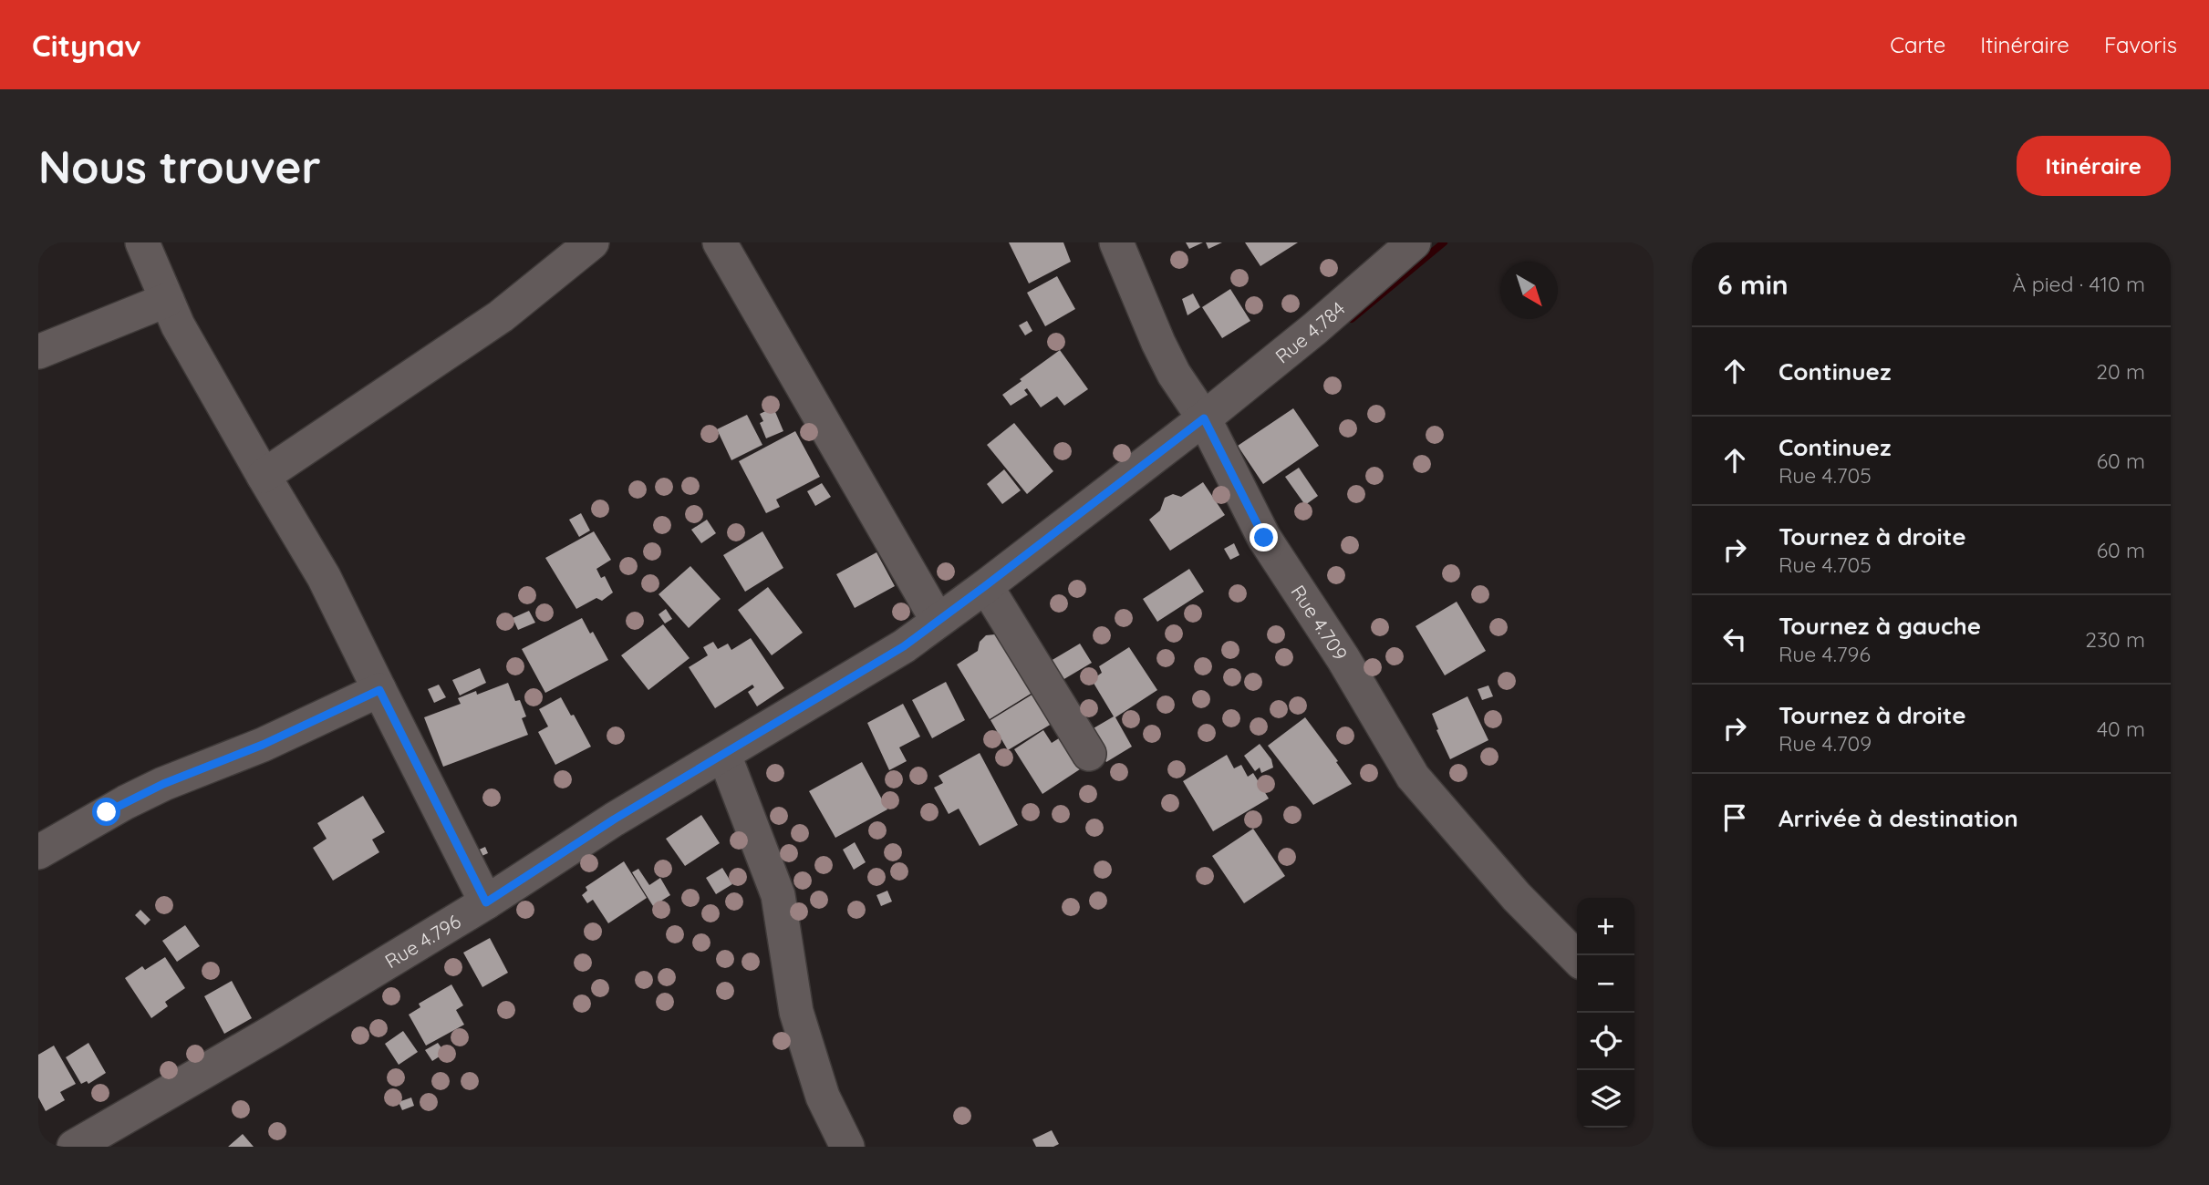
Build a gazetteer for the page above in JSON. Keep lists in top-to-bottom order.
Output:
{
  "streets": {
    "street": ["Rue 4.784", "Rue 4.709", "Rue 4.796"]
  },
  "crossings": [
    ["Rue 4.784", "Rue 4.709"],
    ["Rue 4.784", "Rue 4.796"],
    ["Rue 4.709", "Rue 4.796"]
  ],
  "north": "bottom right",
  "page": {
    "header": "Citynav",
    "nav": ["Carte", "Itinéraire", "Favoris"],
    "buttons": "Itinéraire",
    "title": "Nous trouver",
    "heading": ["6 min", "À pied · 410 m"],
    "list": [
      ["Continuez", "20 m"],
      ["Continuez", "Rue 4.705", "60 m"],
      ["Tournez à droite", "Rue 4.705", "60 m"],
      ["Tournez à gauche", "Rue 4.796", "230 m"],
      ["Tournez à droite", "Rue 4.709", "40 m"],
      "Arrivée à destination"
    ],
    "map_buttons": ["+", "−"]
  }
}
